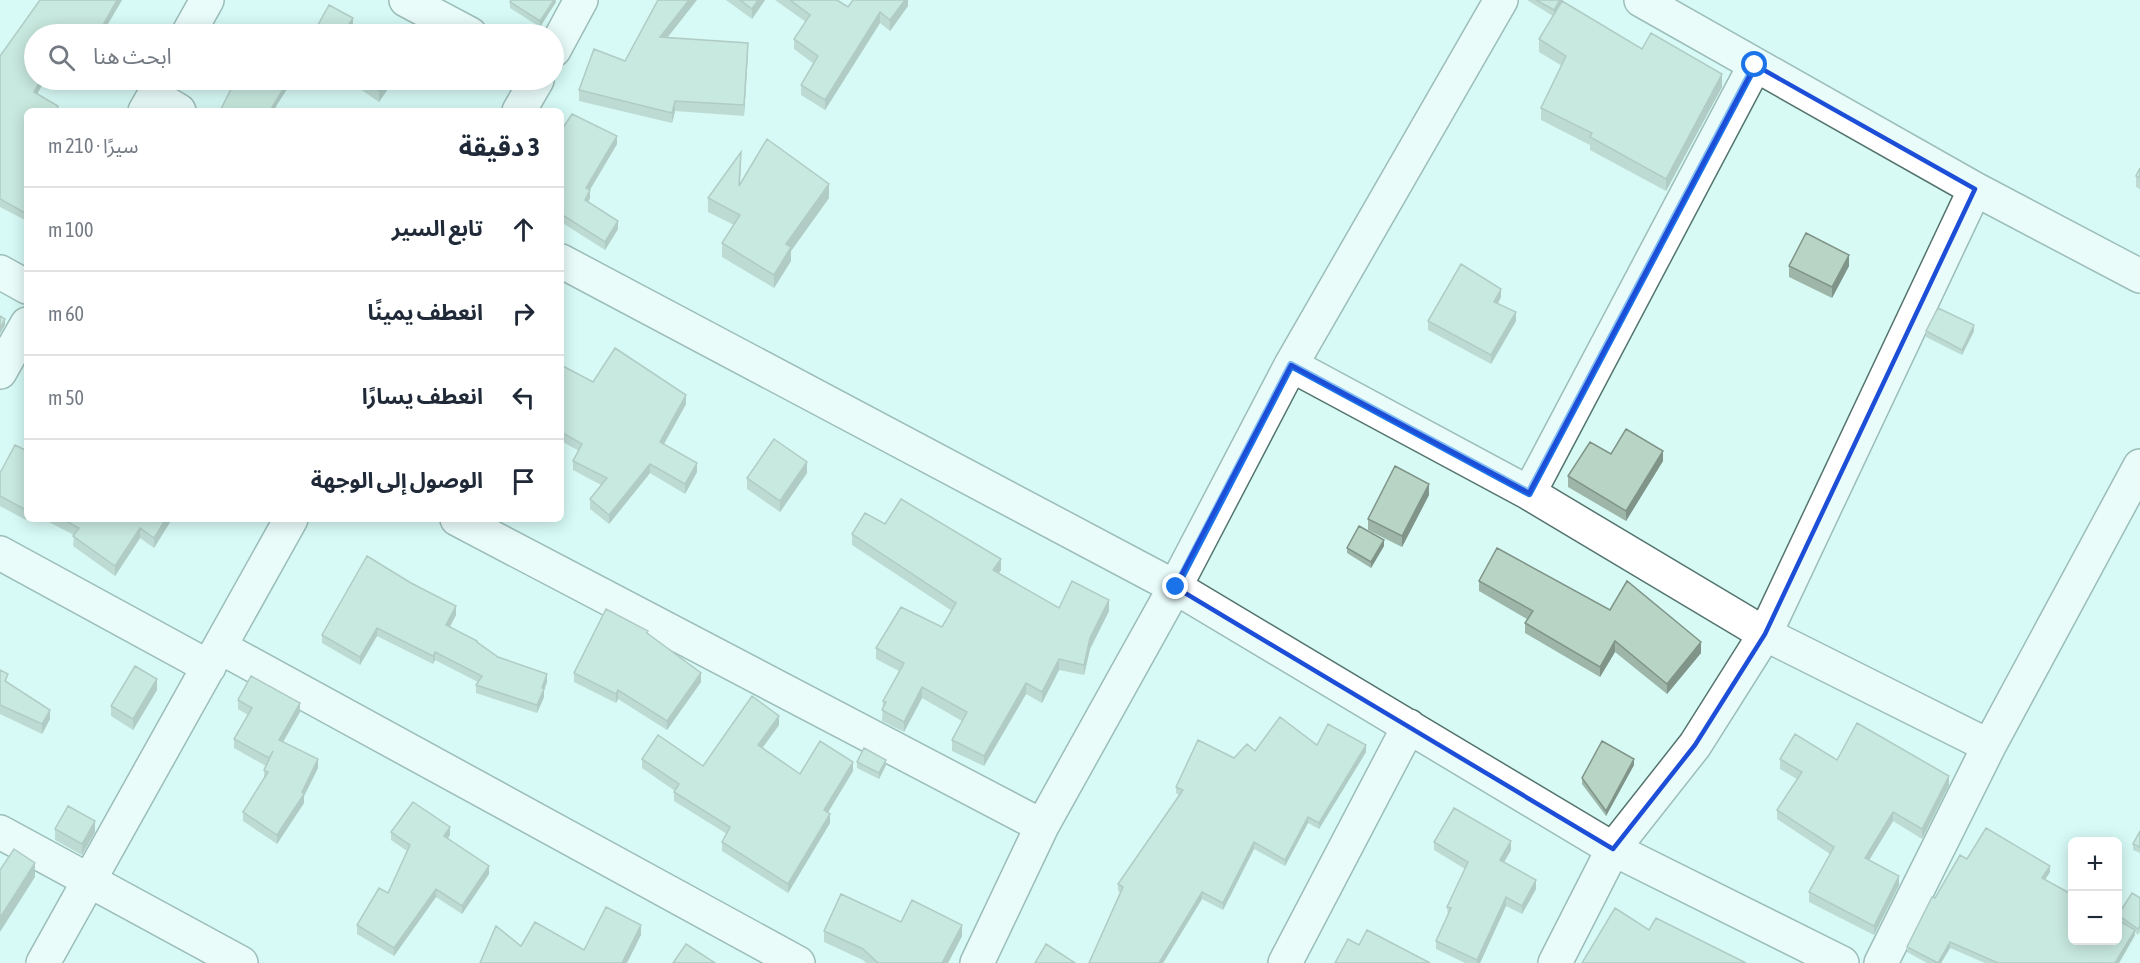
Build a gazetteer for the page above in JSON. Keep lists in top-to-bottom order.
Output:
{
  "page": {
    "search": "ابحث هنا",
    "heading": ["3 دقيقة", "سيرًا · 210 m"],
    "list": [
      ["تابع السير", "100 m"],
      ["انعطف يمينًا", "60 m"],
      ["انعطف يسارًا", "50 m"],
      "الوصول إلى الوجهة"
    ],
    "map_buttons": ["+", "−"]
  }
}
